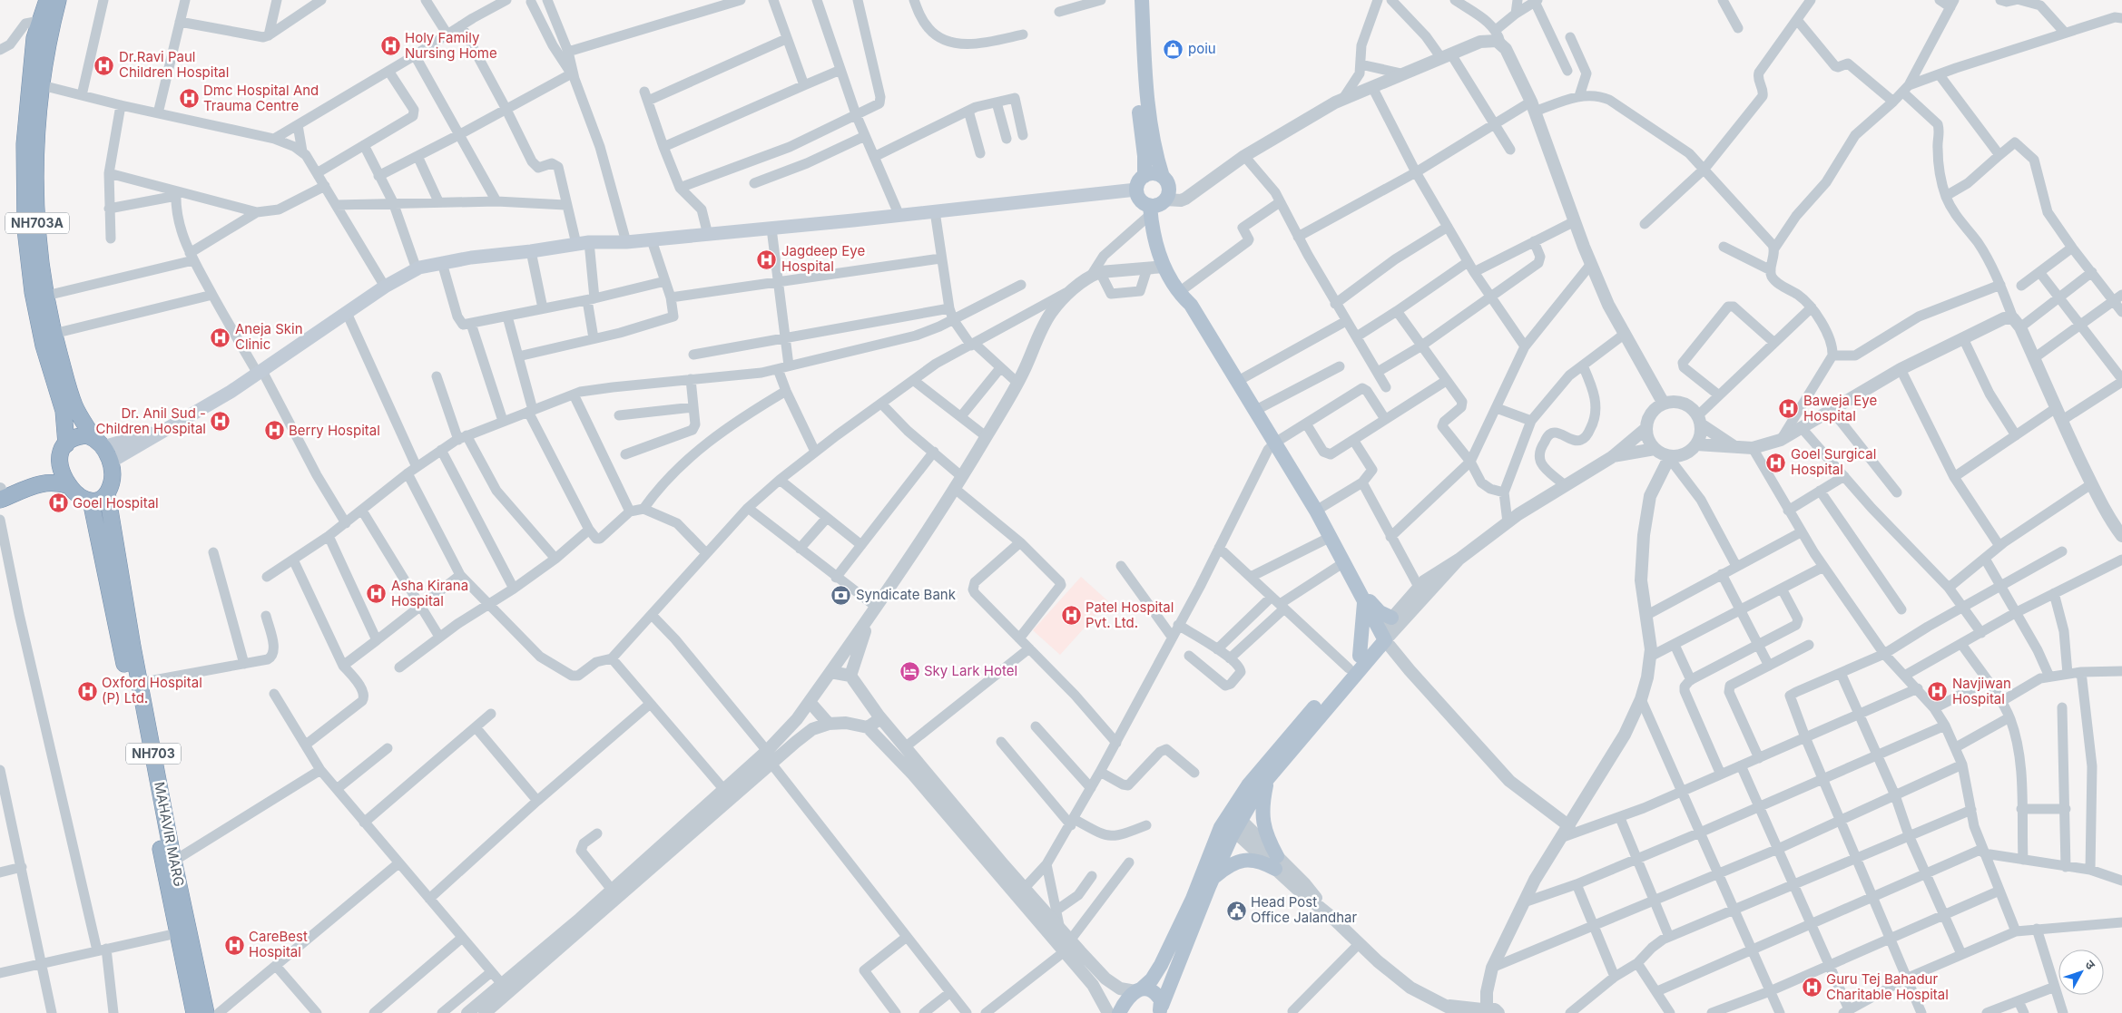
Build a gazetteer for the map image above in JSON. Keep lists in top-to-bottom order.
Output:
{
  "streets": {
    "highway": ["NH703A", "NH703", "MAHAVIR MARG"]
  },
  "crossings": [
    ["NH703A", "NH703"],
    ["NH703A", "MAHAVIR MARG"],
    ["NH703", "MAHAVIR MARG"]
  ],
  "places": {
    "hospital": [
      "Holy Family Nursing Home",
      "Dr.Ravi Paul Children Hospital",
      "Dmc Hospital And Trauma Centre",
      "Jagdeep Eye Hospital",
      "Aneja Skin Clinic",
      "Baweja Eye Hospital",
      "Dr. Anil Sud - Children Hospital",
      "Berry Hospital",
      "Goel Surgical Hospital",
      "Goel Hospital",
      "Asha Kirana Hospital",
      "Patel Hospital Pvt. Ltd.",
      "Oxford Hospital (P) Ltd.",
      "Navjiwan Hospital",
      "CareBest Hospital",
      "Guru Tej Bahadur Charitable Hospital"
    ],
    "shop": ["poiu"],
    "bank": ["Syndicate Bank"],
    "hotel": ["Sky Lark Hotel"],
    "public building": ["Head Post Office Jalandhar"]
  },
  "north": "top right"
}
